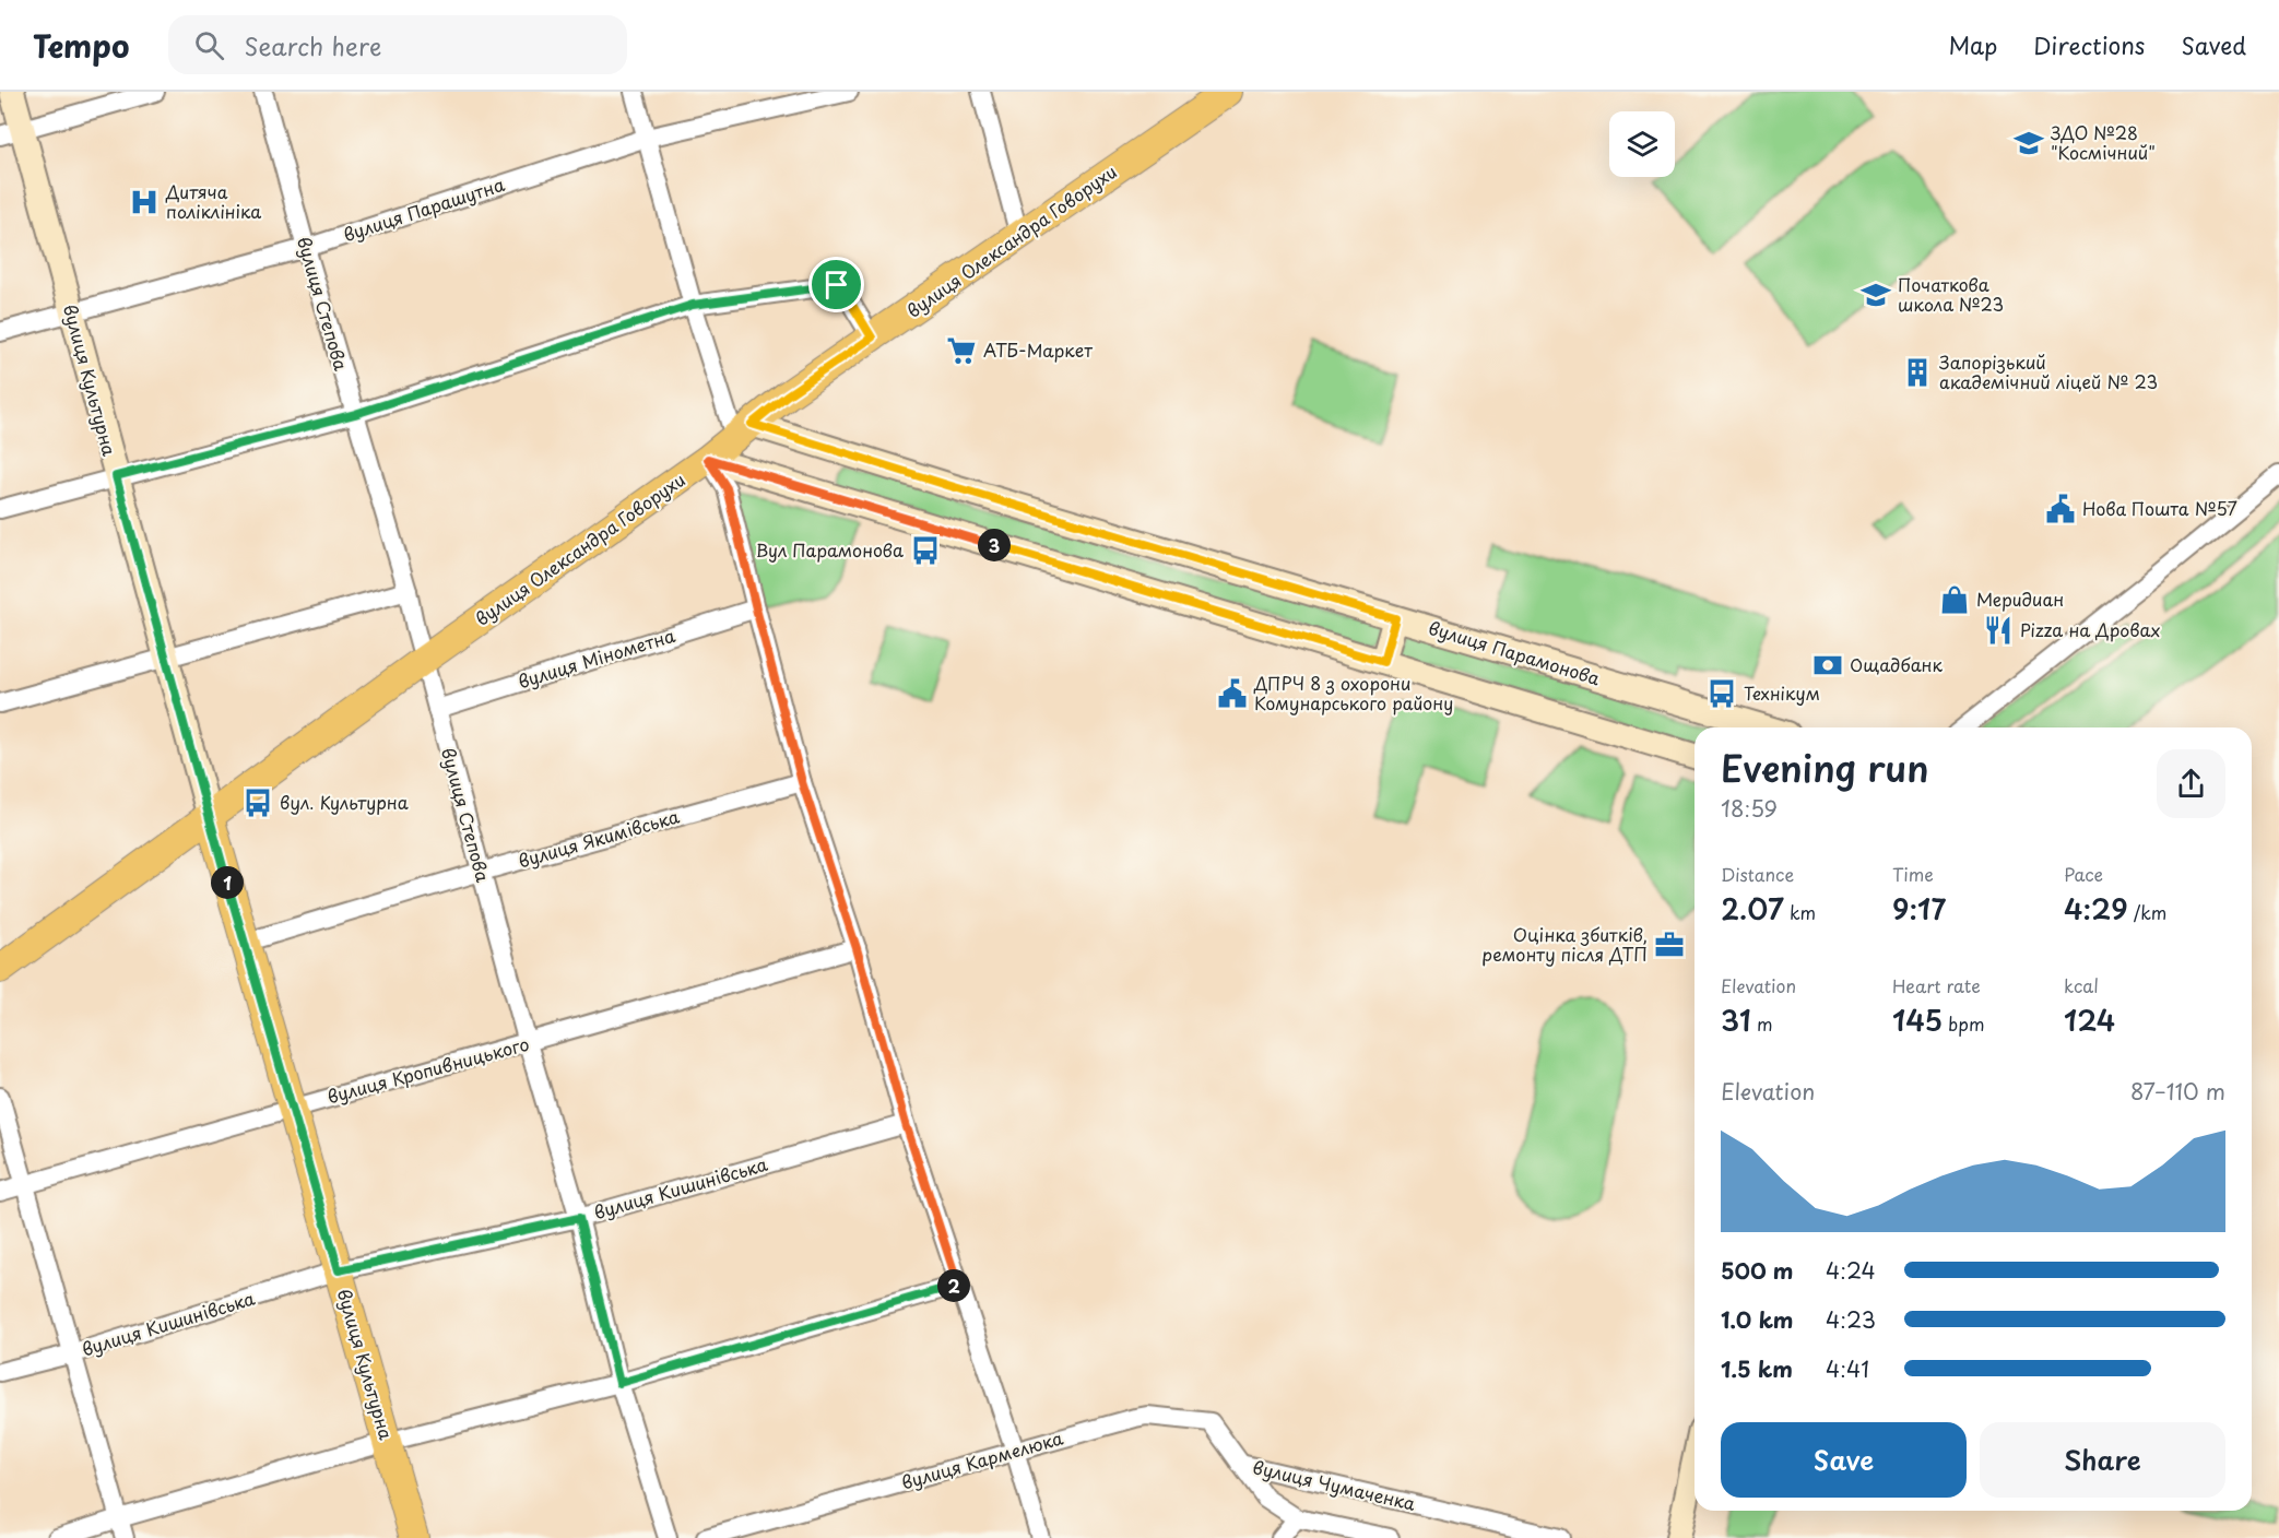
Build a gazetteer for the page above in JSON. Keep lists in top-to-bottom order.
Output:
{
  "streets": {
    "main road": ["вулиця Олександра Говорухи", "вулиця Культурна"],
    "street": [
      "вулиця Парашутна",
      "вулиця Степова",
      "вулиця Парамонова",
      "вулиця Мінометна",
      "вулиця Якимівська",
      "вулиця Кропивницького",
      "вулиця Кишинівська",
      "вулиця Кармелюка",
      "вулиця Чумаченка"
    ]
  },
  "crossings": [
    ["вулиця Парашутна", "вулиця Степова"],
    ["вулиця Парашутна", "вулиця Культурна"],
    ["вулиця Олександра Говорухи", "вулиця Степова"],
    ["вулиця Олександра Говорухи", "вулиця Культурна"],
    ["вулиця Олександра Говорухи", "вулиця Парамонова"],
    ["вулиця Степова", "вулиця Мінометна"],
    ["вулиця Степова", "вулиця Якимівська"],
    ["вулиця Степова", "вулиця Кропивницького"],
    ["вулиця Степова", "вулиця Кишинівська"],
    ["вулиця Культурна", "вулиця Якимівська"],
    ["вулиця Культурна", "вулиця Кропивницького"],
    ["вулиця Культурна", "вулиця Кишинівська"],
    ["вулиця Кармелюка", "вулиця Чумаченка"]
  ],
  "places": {
    "school or university": ["ЗДО №28 \"Космічний\"", "Початкова школа №23"],
    "hospital": ["Дитяча поліклініка"],
    "supermarket": ["АТБ-Маркет"],
    "building": ["Запорізький академічний ліцей № 23"],
    "public building": ["Нова Пошта №57", "ДПРЧ 8 з охорони Комунарського району"],
    "bus stop": ["Вул Парамонова", "Технікум", "вул. Культурна"],
    "shop": ["Меридиан"],
    "restaurant": ["Pizza на Дровах"],
    "bank": ["Ощадбанк"],
    "office": ["Оцінка збитків, ремонту після ДТП"]
  },
  "page": {
    "header": "Tempo",
    "search": "Search here",
    "nav": ["Map", "Directions", "Saved"],
    "pins": ["3", "1", "2"],
    "heading": ["Evening run", "18:59"],
    "stats": [
      ["Distance", "2.07 km"],
      ["Time", "9:17"],
      ["Pace", "4:29 /km"],
      ["Elevation", "31 m"],
      ["Heart rate", "145 bpm"],
      ["kcal", "124"]
    ],
    "chart": ["Elevation", "87–110 m"],
    "list": [
      {
        "name": "500 m",
        "note": "4:24"
      },
      {
        "name": "1.0 km",
        "note": "4:23"
      },
      {
        "name": "1.5 km",
        "note": "4:41"
      }
    ],
    "buttons": ["Save", "Share"]
  }
}
